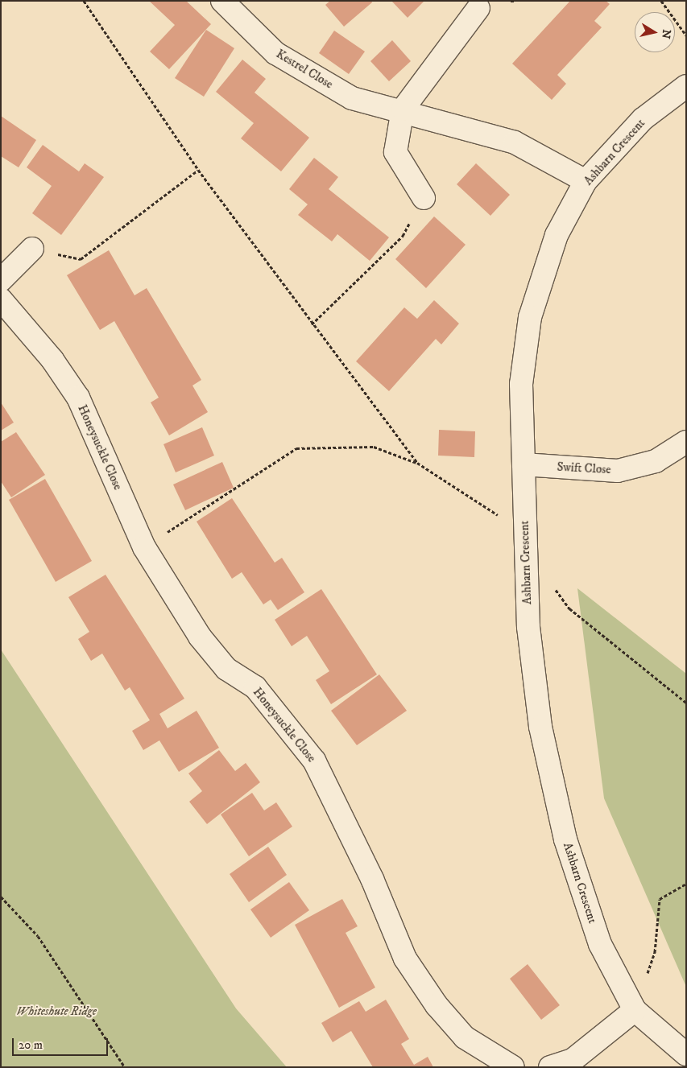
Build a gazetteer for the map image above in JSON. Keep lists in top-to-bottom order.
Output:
{
  "streets": {
    "street": [
      "Kestrel Close",
      "Ashbarn Crescent",
      "Honeysuckle Close",
      "Swift Close"
    ]
  },
  "crossings": [
    ["Kestrel Close", "Ashbarn Crescent"],
    ["Ashbarn Crescent", "Swift Close"]
  ],
  "parks": ["Whiteshute Ridge"],
  "scale_bar": "20 m",
  "north": "right"
}
